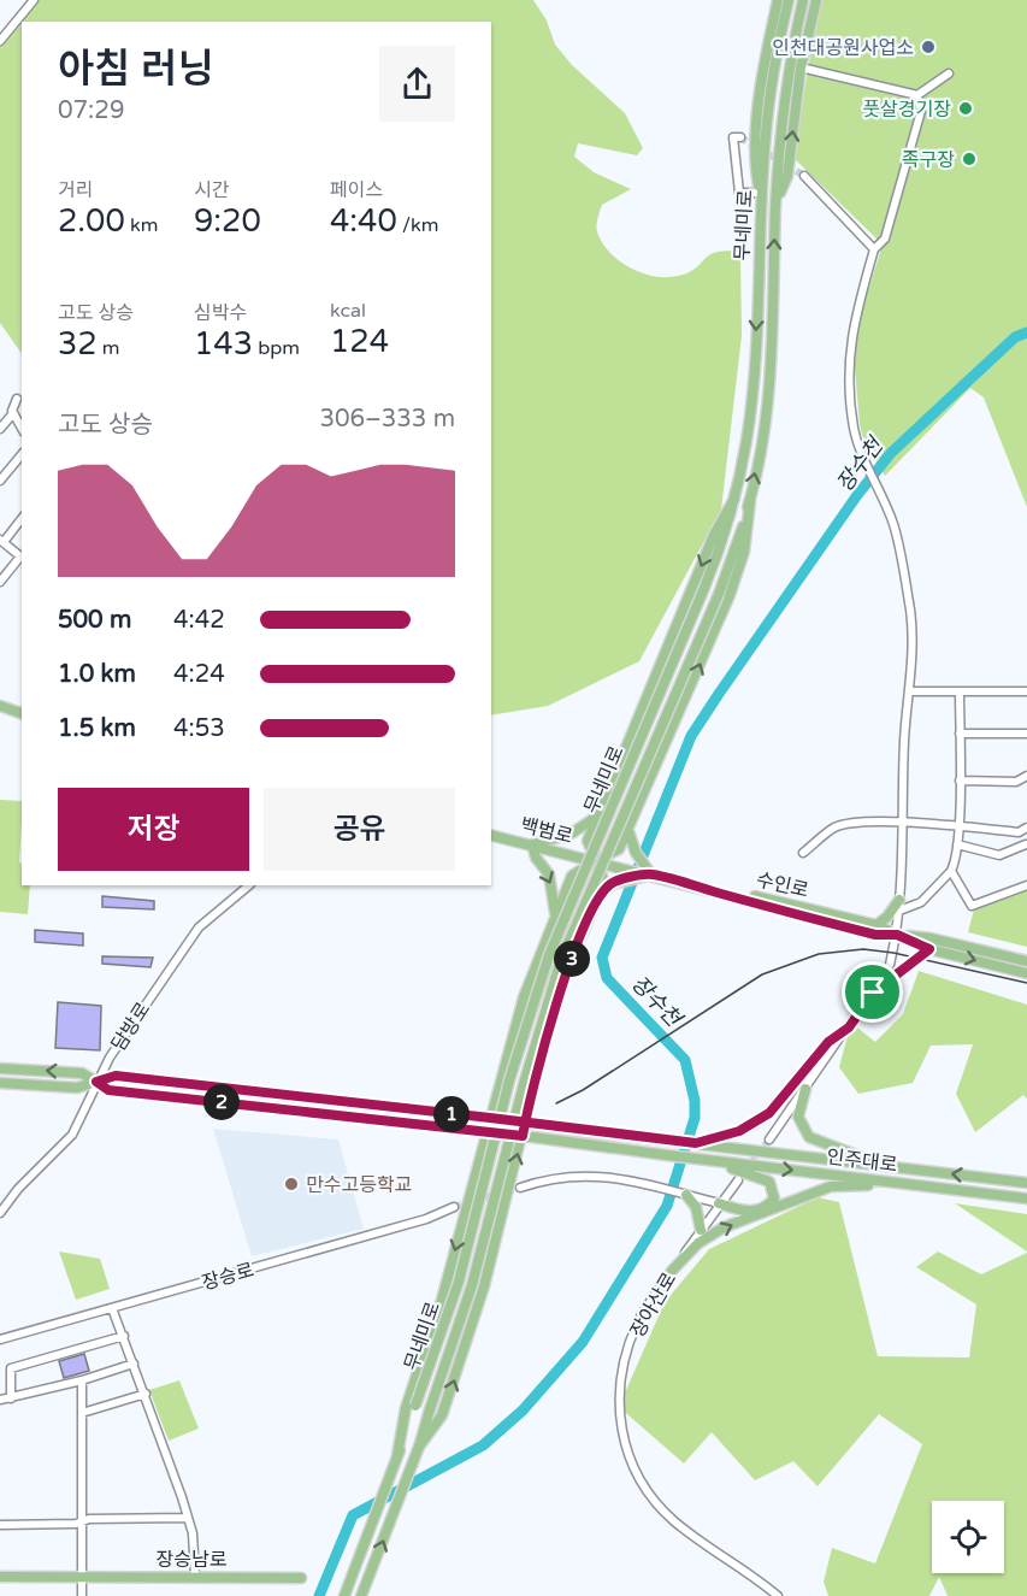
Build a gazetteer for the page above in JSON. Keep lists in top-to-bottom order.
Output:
{
  "streets": {
    "main road": [
      "무네미로",
      "백범로",
      "수인로",
      "인주대로",
      "장승남로"
    ],
    "street": ["담방로", "장승로", "장아산로"]
  },
  "crossings": [
    ["백범로", "수인로"]
  ],
  "water": ["장수천"],
  "places": [
    "인천대공원사업소",
    "풋살경기장",
    "족구장",
    "만수고등학교"
  ],
  "page": {
    "heading": ["아침 러닝", "07:29"],
    "stats": [
      ["거리", "2.00 km"],
      ["시간", "9:20"],
      ["페이스", "4:40 /km"],
      ["고도 상승", "32 m"],
      ["심박수", "143 bpm"],
      ["kcal", "124"]
    ],
    "chart": ["고도 상승", "306–333 m"],
    "list": [
      {
        "name": "500 m",
        "note": "4:42"
      },
      {
        "name": "1.0 km",
        "note": "4:24"
      },
      {
        "name": "1.5 km",
        "note": "4:53"
      }
    ],
    "buttons": ["저장", "공유"],
    "pins": ["3", "2", "1"]
  }
}
